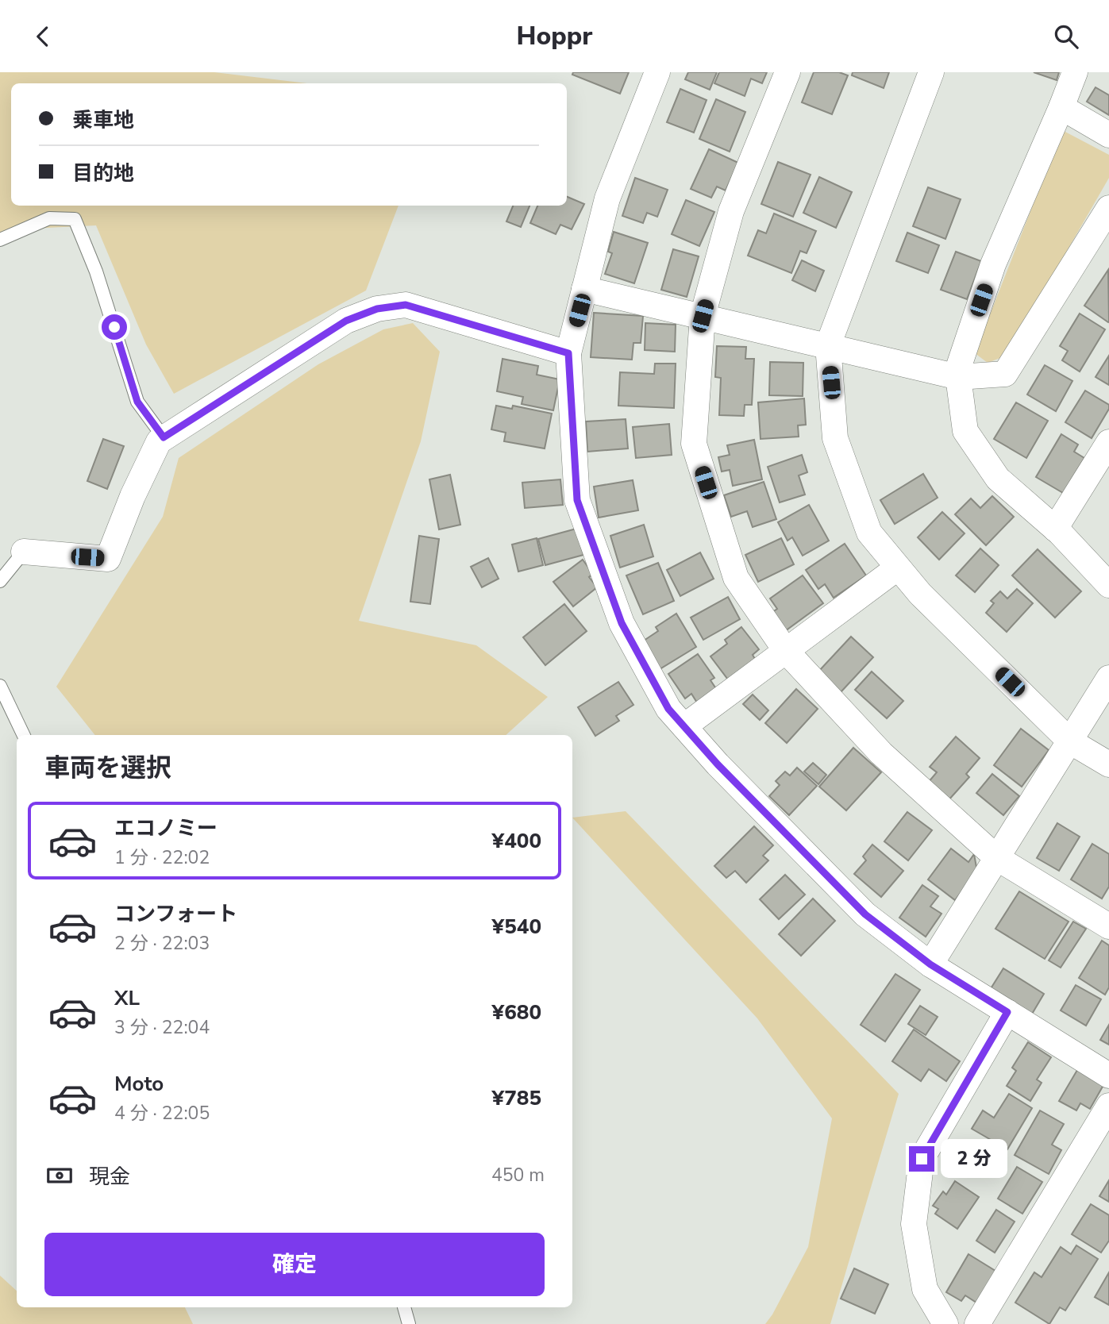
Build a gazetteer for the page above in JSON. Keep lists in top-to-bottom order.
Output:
{
  "page": {
    "header": "Hoppr",
    "banner": ["乗車地", "目的地"],
    "heading": "車両を選択",
    "list": [
      {
        "name": "エコノミー",
        "note": "1 分 · 22:02",
        "value": "¥400"
      },
      {
        "name": "コンフォート",
        "note": "2 分 · 22:03",
        "value": "¥540"
      },
      {
        "name": "XL",
        "note": "3 分 · 22:04",
        "value": "¥680"
      },
      {
        "name": "Moto",
        "note": "4 分 · 22:05",
        "value": "¥785"
      }
    ],
    "bubble": "2 分",
    "pay": ["現金", "450 m"],
    "buttons": "確定"
  }
}
